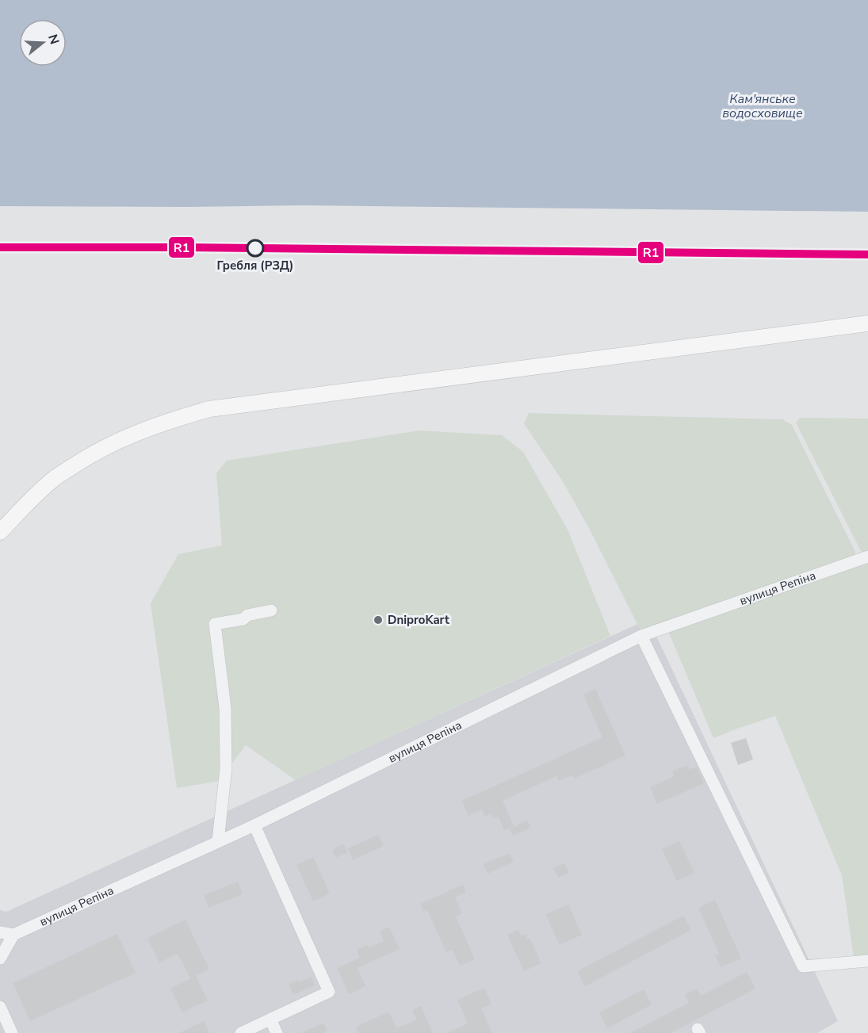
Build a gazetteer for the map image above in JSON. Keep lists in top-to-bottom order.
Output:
{
  "streets": {
    "street": ["вулиця Репіна"]
  },
  "water": ["Кам'янське водосховище"],
  "places": ["Гребля (РЗД)", "DniproKart"],
  "lines": ["transit line R1"],
  "north": "right"
}
